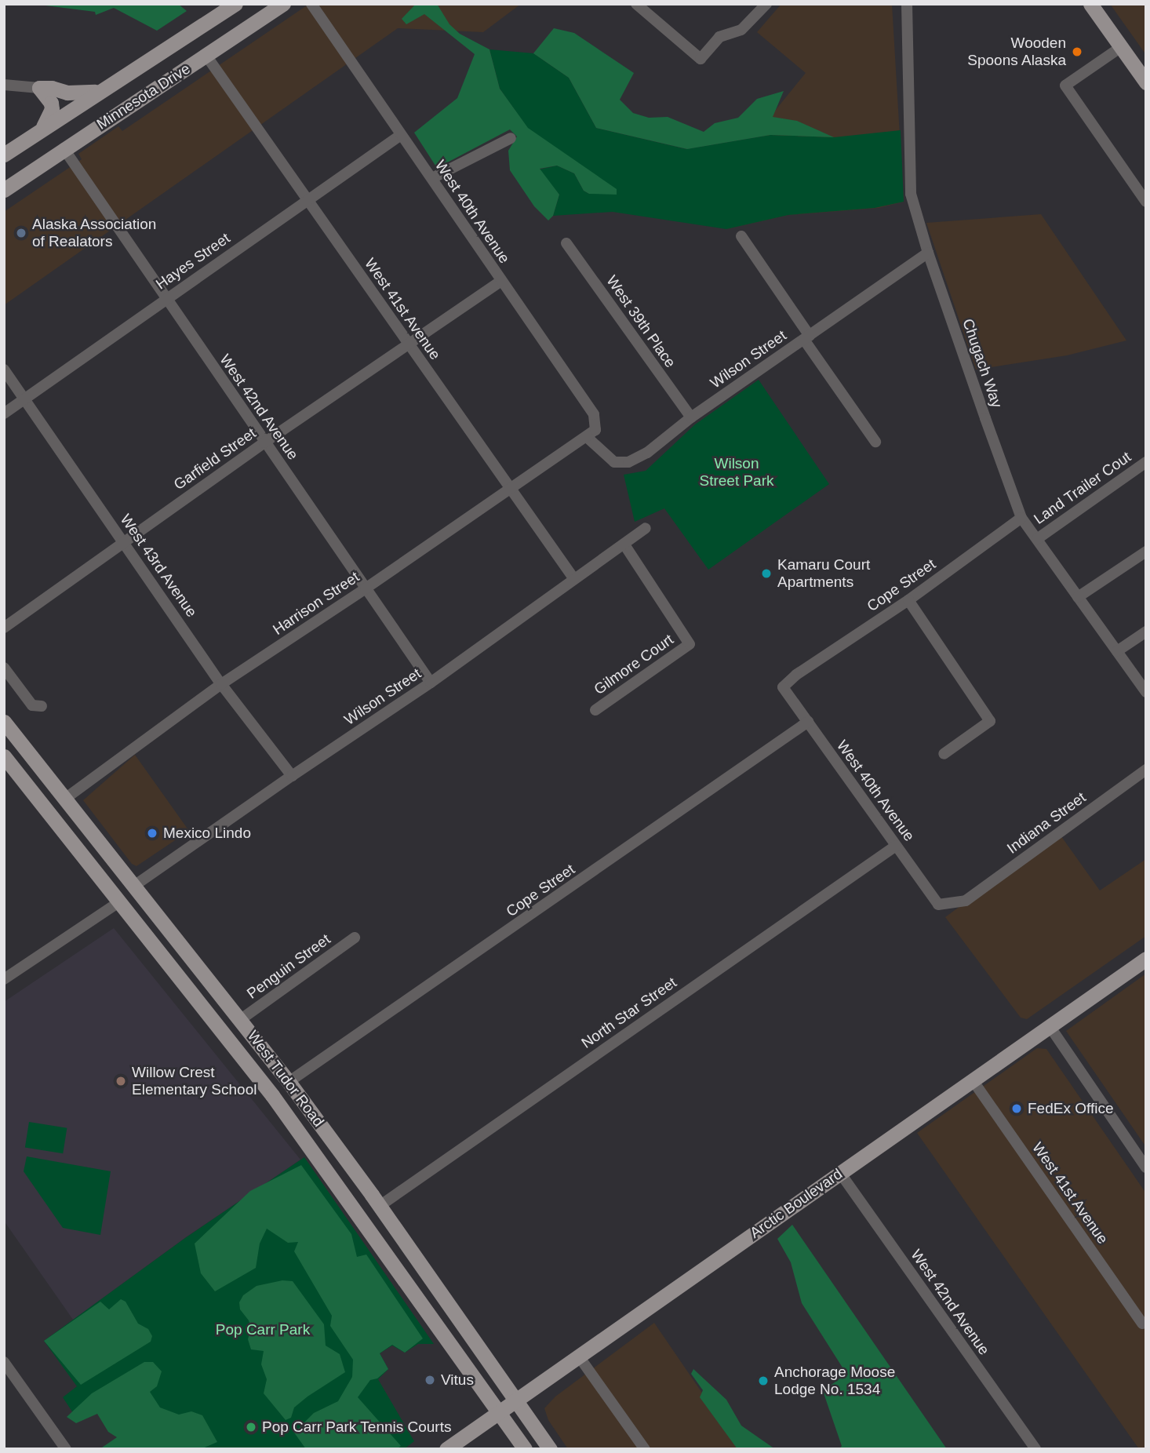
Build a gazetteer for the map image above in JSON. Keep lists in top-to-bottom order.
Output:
{
  "streets": {
    "main road": ["Minnesota Drive", "West Tudor Road", "Arctic Boulevard"],
    "street": [
      "West 40th Avenue",
      "Hayes Street",
      "West 41st Avenue",
      "West 39th Place",
      "Wilson Street",
      "Chugach Way",
      "West 42nd Avenue",
      "Garfield Street",
      "Land Trailer Cout",
      "West 43rd Avenue",
      "Cope Street",
      "Harrison Street",
      "Gilmore Court",
      "Indiana Street",
      "Penguin Street",
      "North Star Street"
    ]
  },
  "crossings": [
    ["Minnesota Drive", "West 41st Avenue"],
    ["Minnesota Drive", "West 42nd Avenue"],
    ["West 40th Avenue", "Hayes Street"],
    ["West 40th Avenue", "Wilson Street"],
    ["West 40th Avenue", "Garfield Street"],
    ["West 40th Avenue", "Cope Street"],
    ["West 40th Avenue", "Harrison Street"],
    ["West 40th Avenue", "Indiana Street"],
    ["West 40th Avenue", "North Star Street"],
    ["Hayes Street", "West 41st Avenue"],
    ["Hayes Street", "West 42nd Avenue"],
    ["Hayes Street", "West 43rd Avenue"],
    ["West 41st Avenue", "Wilson Street"],
    ["West 41st Avenue", "Garfield Street"],
    ["West 41st Avenue", "Harrison Street"],
    ["West 41st Avenue", "Arctic Boulevard"],
    ["West 39th Place", "Wilson Street"],
    ["Wilson Street", "Chugach Way"],
    ["Wilson Street", "West 42nd Avenue"],
    ["Wilson Street", "West 43rd Avenue"],
    ["Wilson Street", "Harrison Street"],
    ["Wilson Street", "Gilmore Court"],
    ["Wilson Street", "West Tudor Road"],
    ["Chugach Way", "Land Trailer Cout"],
    ["Chugach Way", "Cope Street"],
    ["West 42nd Avenue", "Garfield Street"],
    ["West 42nd Avenue", "Harrison Street"],
    ["West 42nd Avenue", "Arctic Boulevard"],
    ["Garfield Street", "West 43rd Avenue"],
    ["West 43rd Avenue", "Harrison Street"],
    ["Cope Street", "West Tudor Road"],
    ["Harrison Street", "West Tudor Road"],
    ["Penguin Street", "West Tudor Road"],
    ["North Star Street", "West Tudor Road"],
    ["West Tudor Road", "Arctic Boulevard"]
  ],
  "parks": ["Wilson Street Park", "Pop Carr Park"],
  "places": [
    "Wooden Spoons Alaska",
    "Alaska Association of Realators",
    "Kamaru Court Apartments",
    "Mexico Lindo",
    "Willow Crest Elementary School",
    "FedEx Office",
    "Vitus",
    "Anchorage Moose Lodge No. 1534",
    "Pop Carr Park Tennis Courts"
  ]
}
